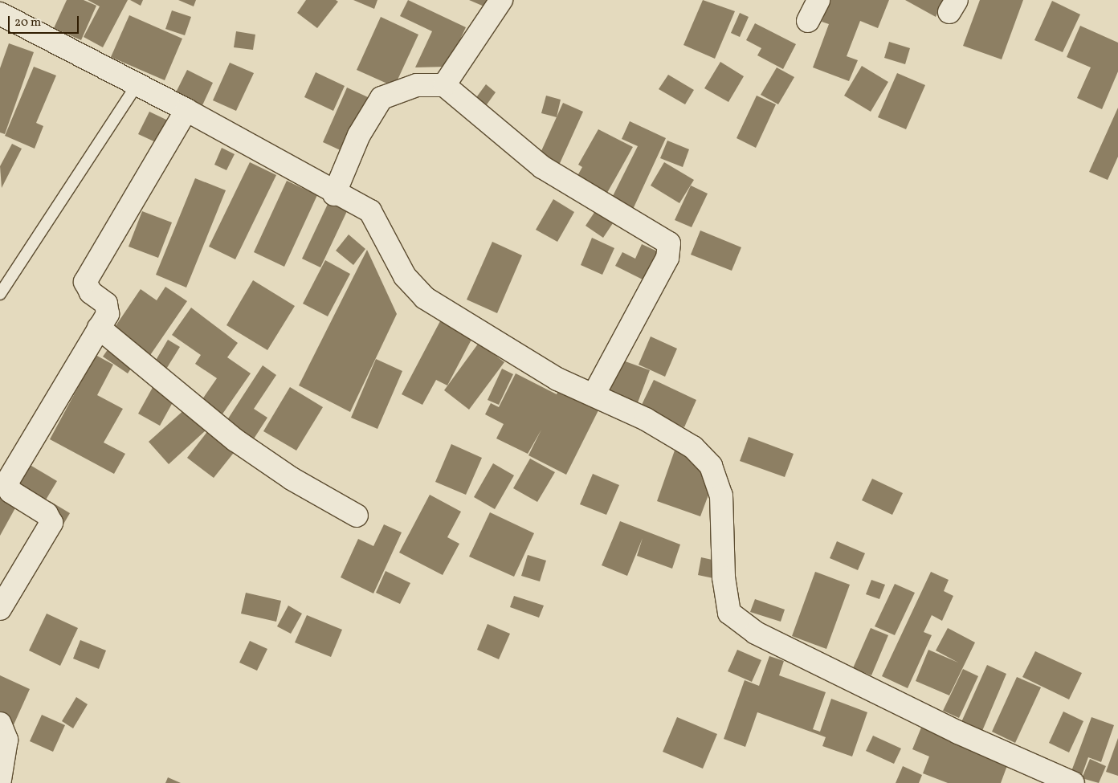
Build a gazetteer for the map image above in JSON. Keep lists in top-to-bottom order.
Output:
{
  "scale_bar": "20 m"
}
